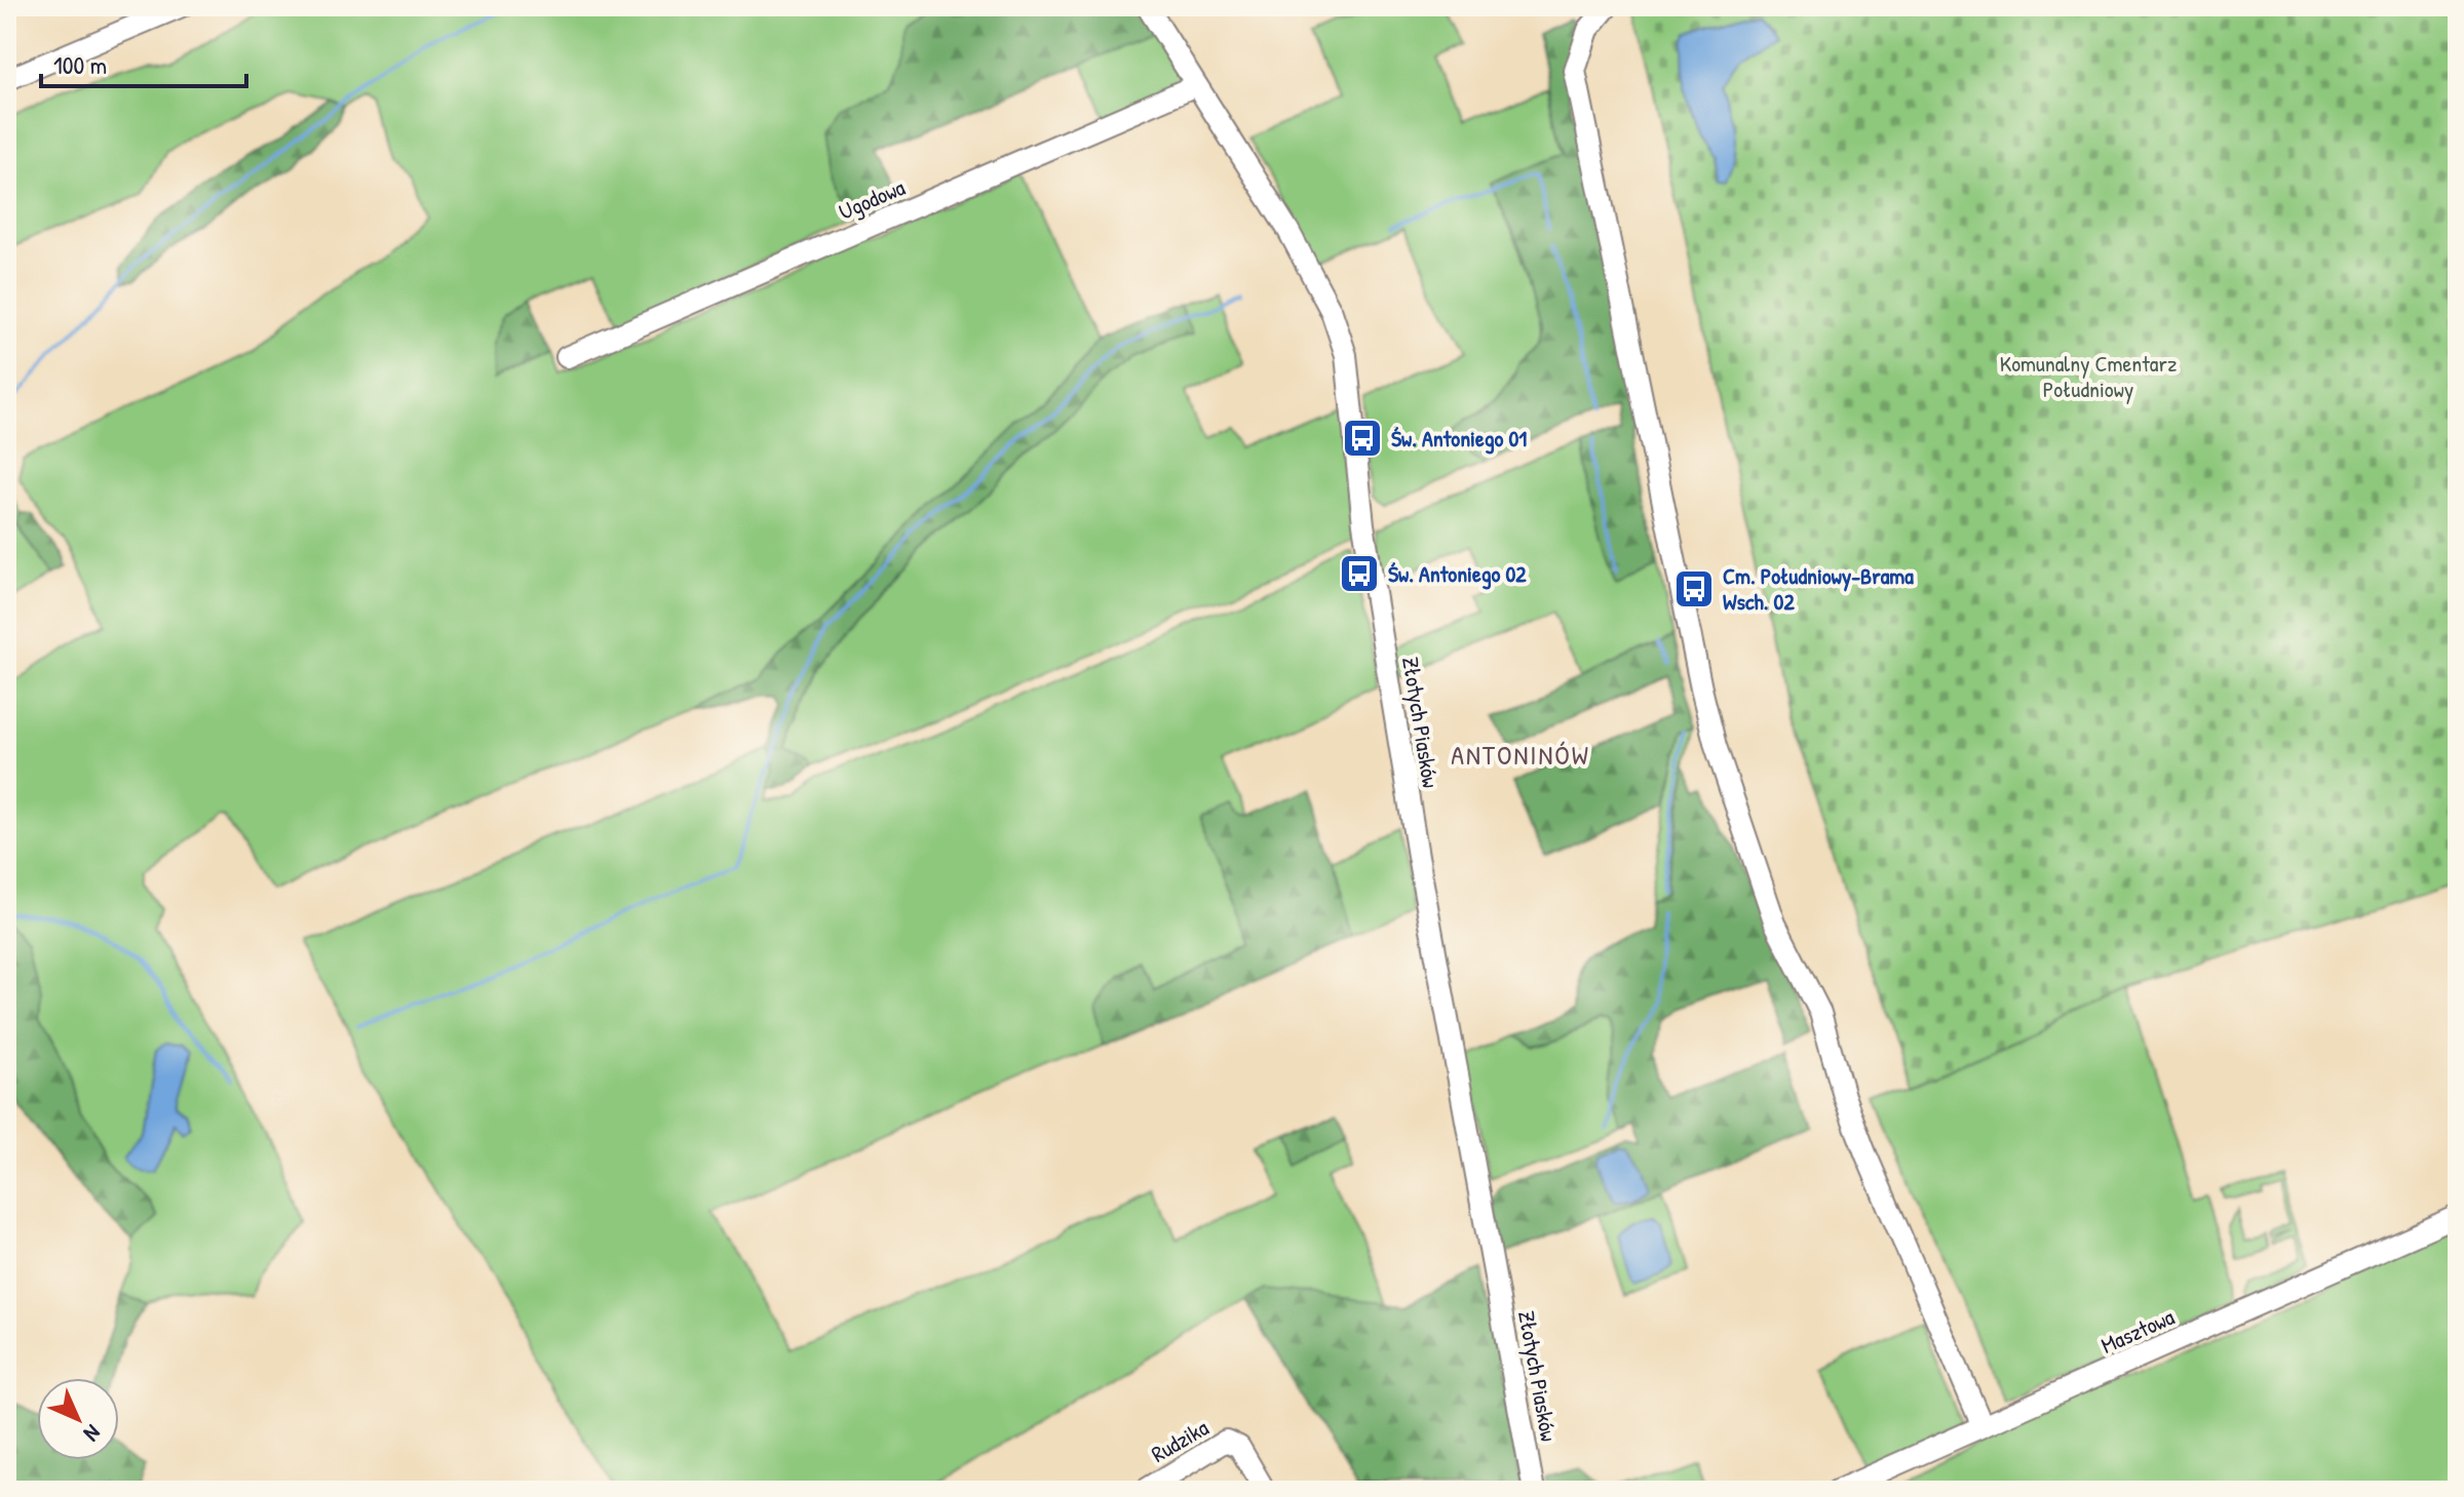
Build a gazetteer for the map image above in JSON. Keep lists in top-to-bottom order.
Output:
{
  "streets": {
    "street": [
      "Ugodowa",
      "Złotych Piasków",
      "Masztowa",
      "Rudzika"
    ]
  },
  "crossings": [
    ["Ugodowa", "Złotych Piasków"]
  ],
  "districts": ["ANTONINÓW"],
  "parks": ["Komunalny Cmentarz Południowy"],
  "places": {
    "bus stop": ["Św. Antoniego 01", "Św. Antoniego 02", "Cm. Południowy-Brama Wsch. 02"]
  },
  "scale_bar": "100 m",
  "north": "bottom right"
}
